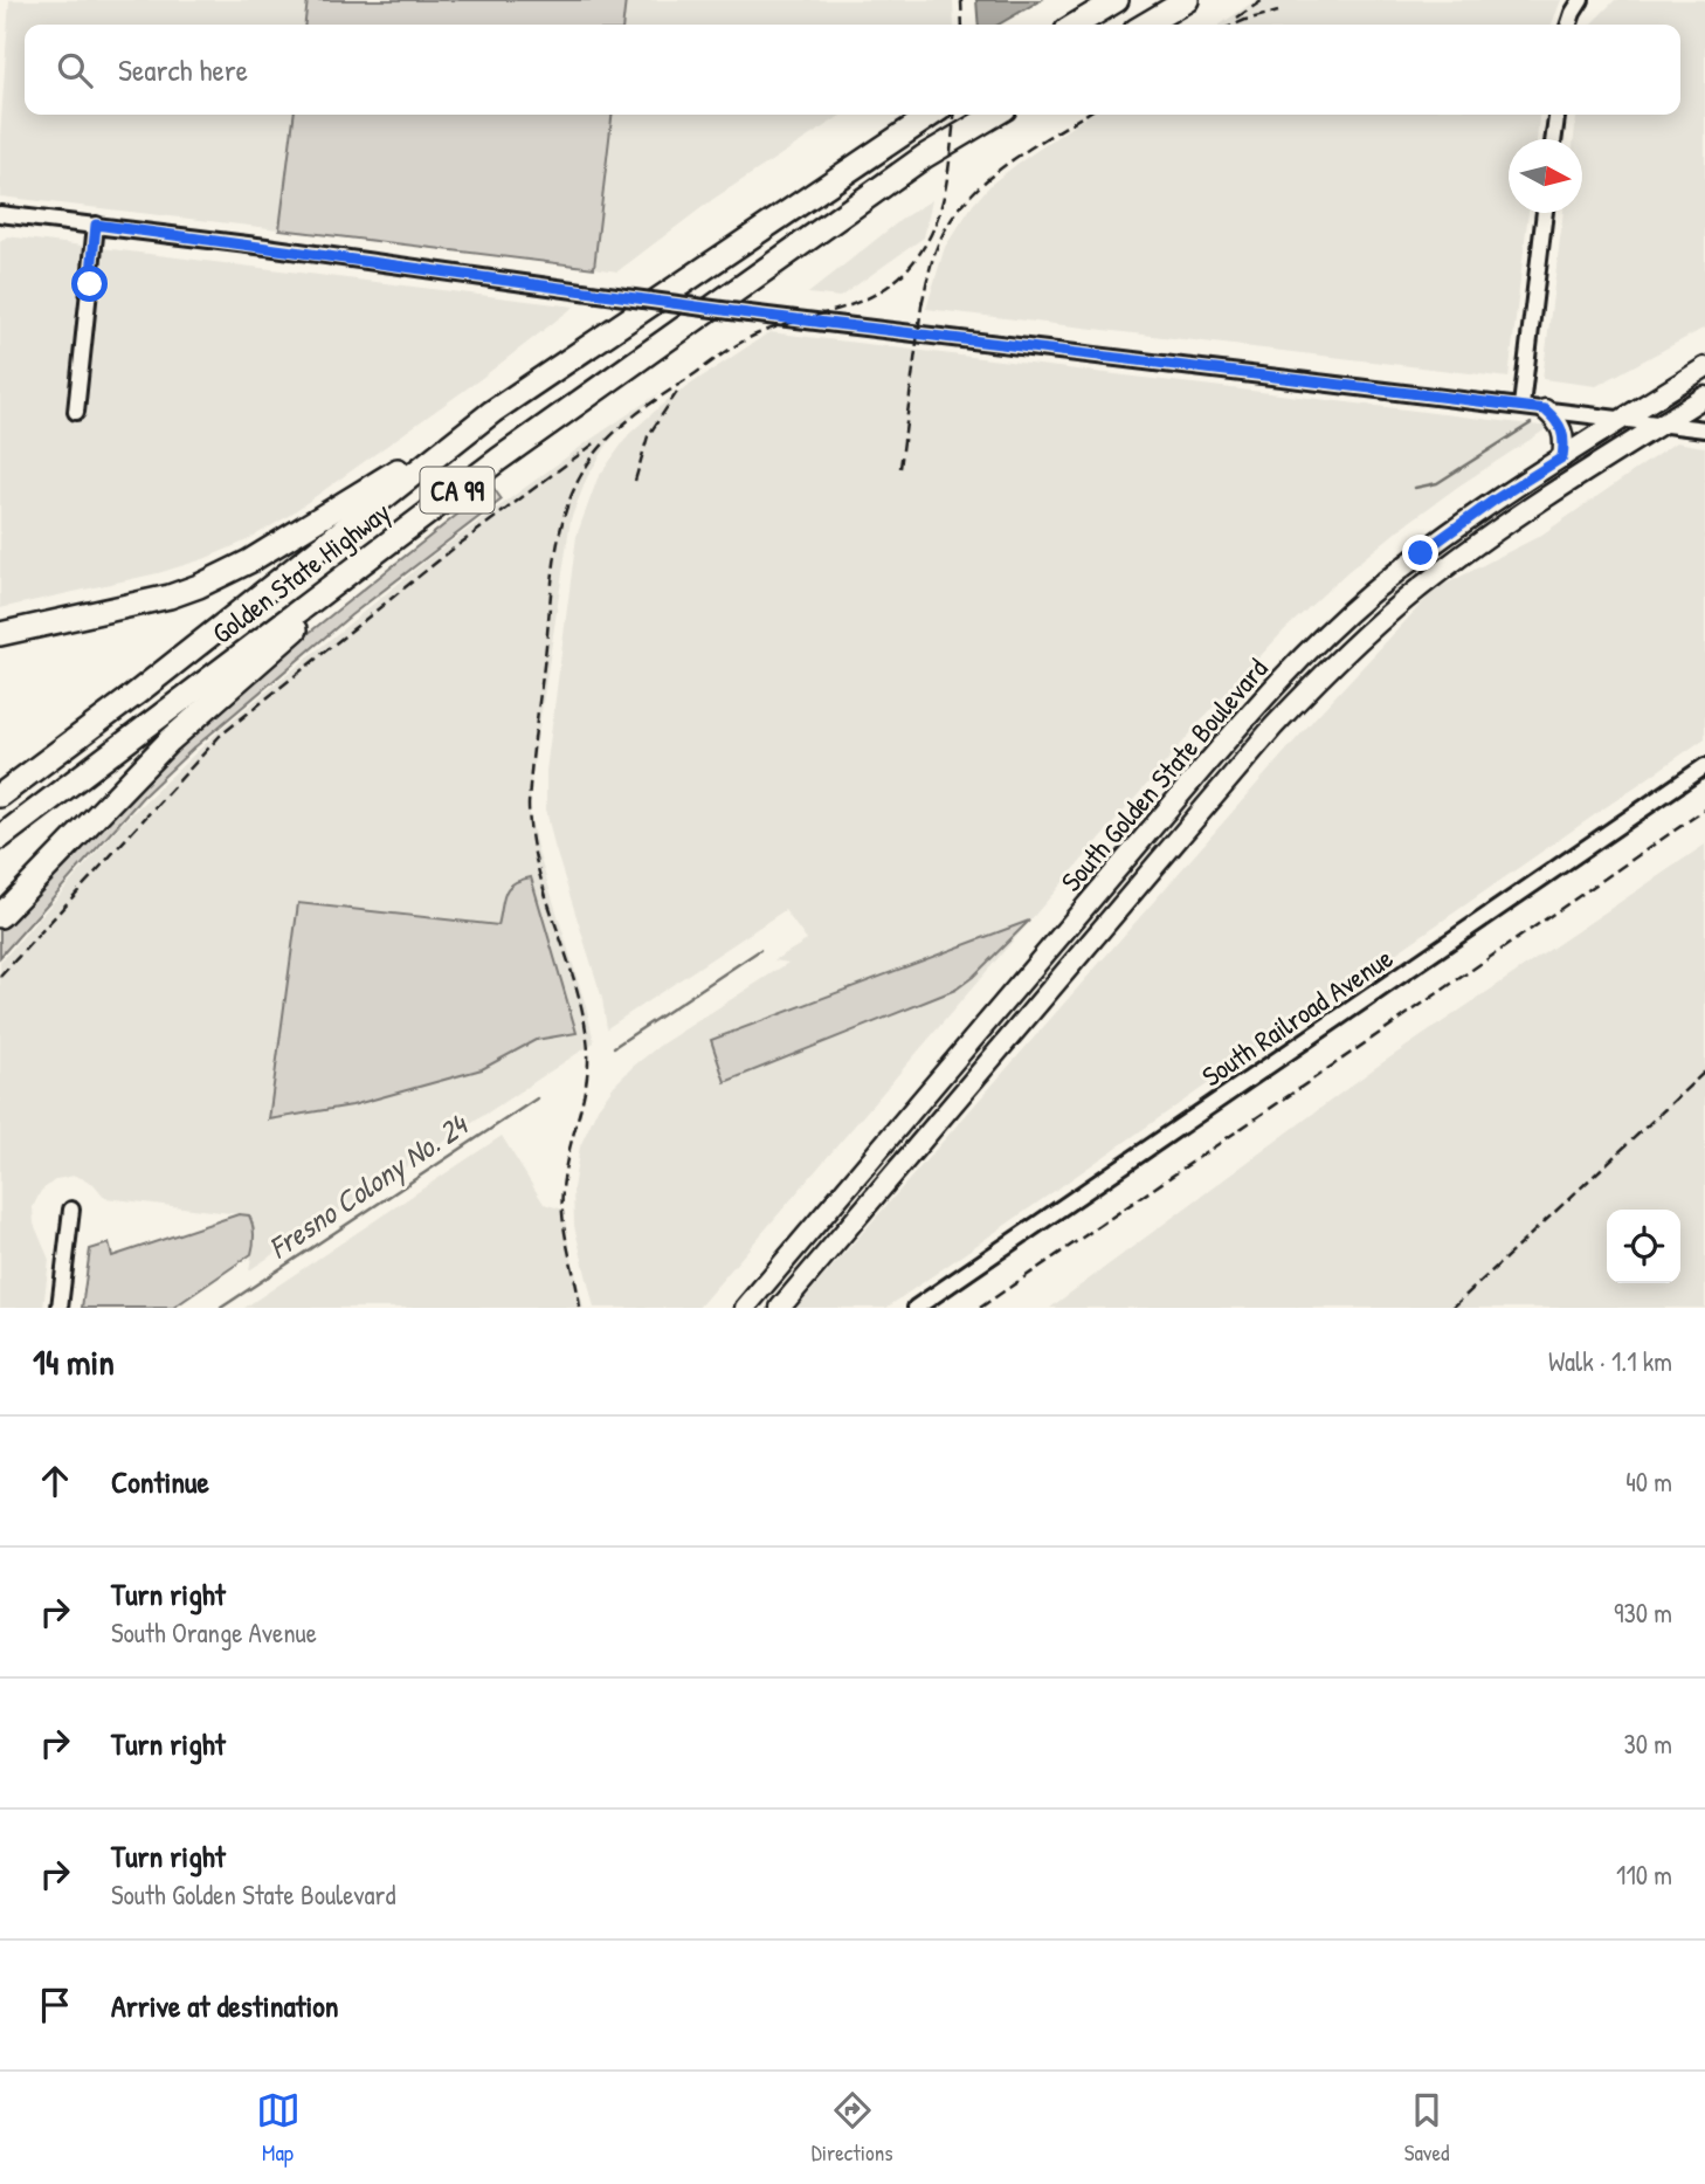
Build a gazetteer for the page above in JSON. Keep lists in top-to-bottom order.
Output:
{
  "streets": {
    "highway": ["CA 99", "Golden State Highway"],
    "main road": ["South Golden State Boulevard"],
    "street": ["South Railroad Avenue"]
  },
  "water": ["Fresno Colony No. 24"],
  "north": "right",
  "page": {
    "search": "Search here",
    "heading": ["14 min", "Walk · 1.1 km"],
    "list": [
      ["Continue", "40 m"],
      ["Turn right", "South Orange Avenue", "930 m"],
      ["Turn right", "30 m"],
      ["Turn right", "South Golden State Boulevard", "110 m"],
      "Arrive at destination"
    ],
    "nav": ["Map", "Directions", "Saved"]
  }
}
